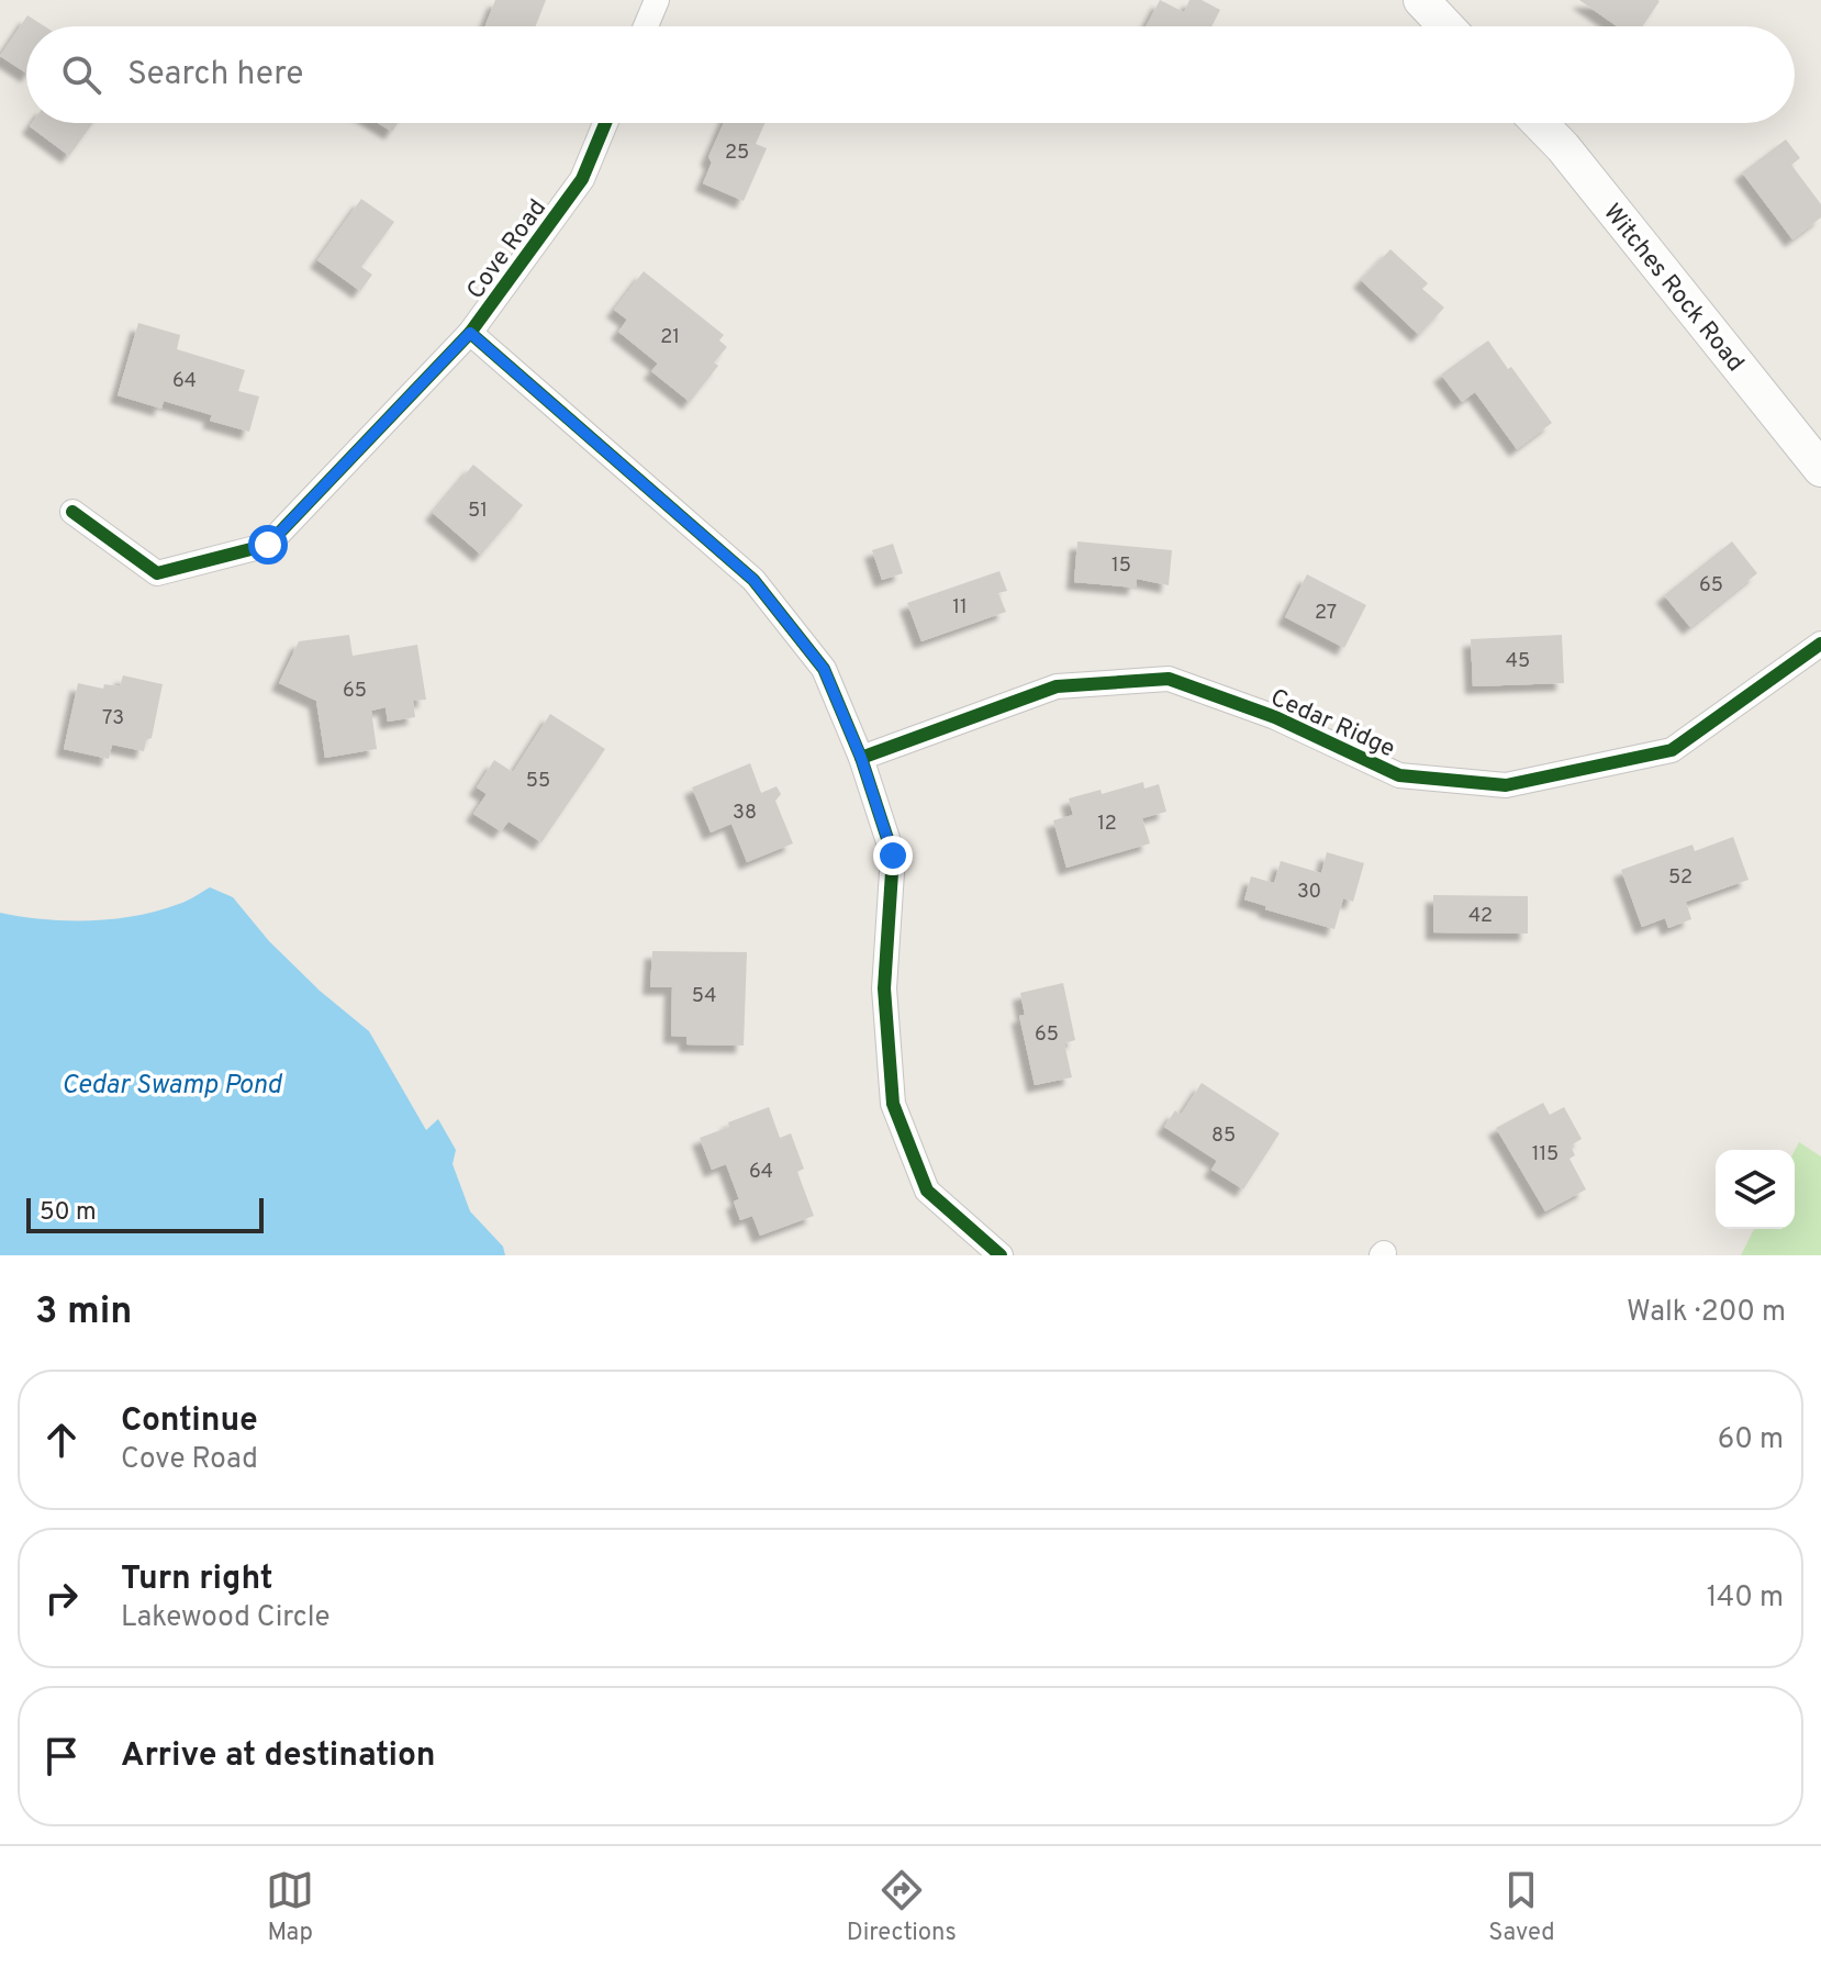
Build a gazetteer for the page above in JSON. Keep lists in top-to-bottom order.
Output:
{
  "streets": {
    "street": ["Cove Road", "Witches Rock Road", "Cedar Ridge"]
  },
  "water": ["Cedar Swamp Pond"],
  "house_numbers": [
    "25",
    "21",
    "64",
    "51",
    "15",
    "65",
    "11",
    "27",
    "45",
    "65",
    "73",
    "55",
    "38",
    "12",
    "52",
    "30",
    "42",
    "54",
    "65",
    "85",
    "115",
    "64"
  ],
  "scale_bar": "50 m",
  "page": {
    "search": "Search here",
    "scale": "50 m",
    "heading": ["3 min", "Walk · 200 m"],
    "list": [
      ["Continue", "Cove Road", "60 m"],
      ["Turn right", "Lakewood Circle", "140 m"],
      "Arrive at destination"
    ],
    "nav": ["Map", "Directions", "Saved"]
  }
}
